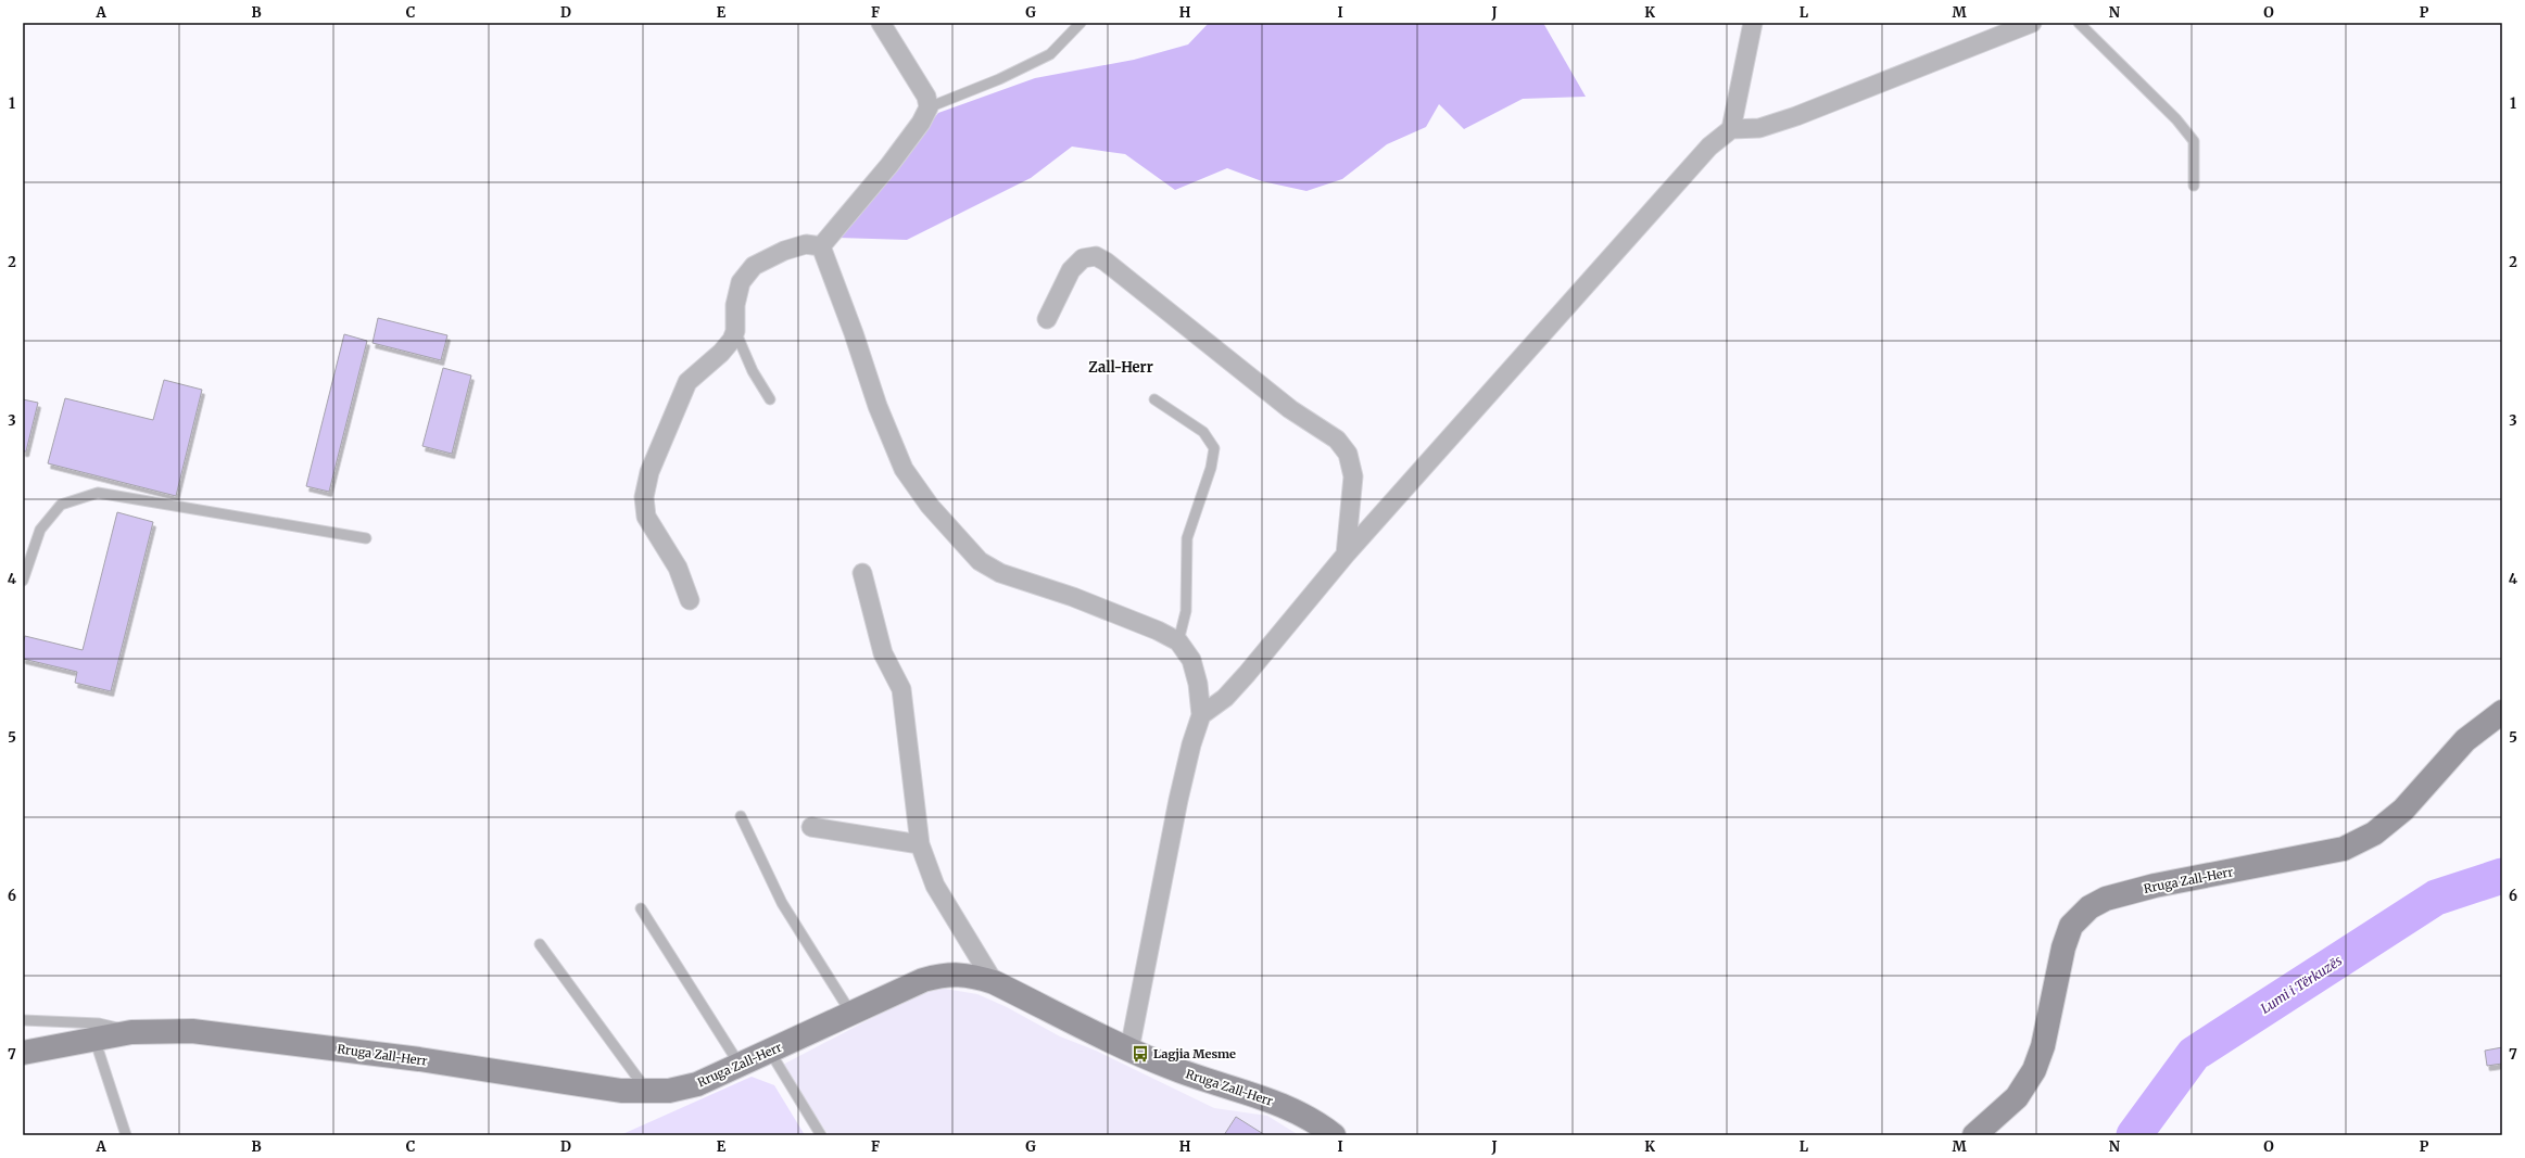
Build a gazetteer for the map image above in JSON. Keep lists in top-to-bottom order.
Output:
{
  "streets": {
    "street": ["Rruga Zall-Herr"]
  },
  "districts": ["Zall-Herr"],
  "water": ["Lumi i Tërkuzës"],
  "places": {
    "bus stop": ["Lagjia Mesme"]
  },
  "grid": {
    "columns": [
      "A",
      "B",
      "C",
      "D",
      "E",
      "F",
      "G",
      "H",
      "I",
      "J",
      "K",
      "L",
      "M",
      "N",
      "O",
      "P"
    ],
    "rows": [
      "1",
      "2",
      "3",
      "4",
      "5",
      "6",
      "7"
    ]
  }
}
